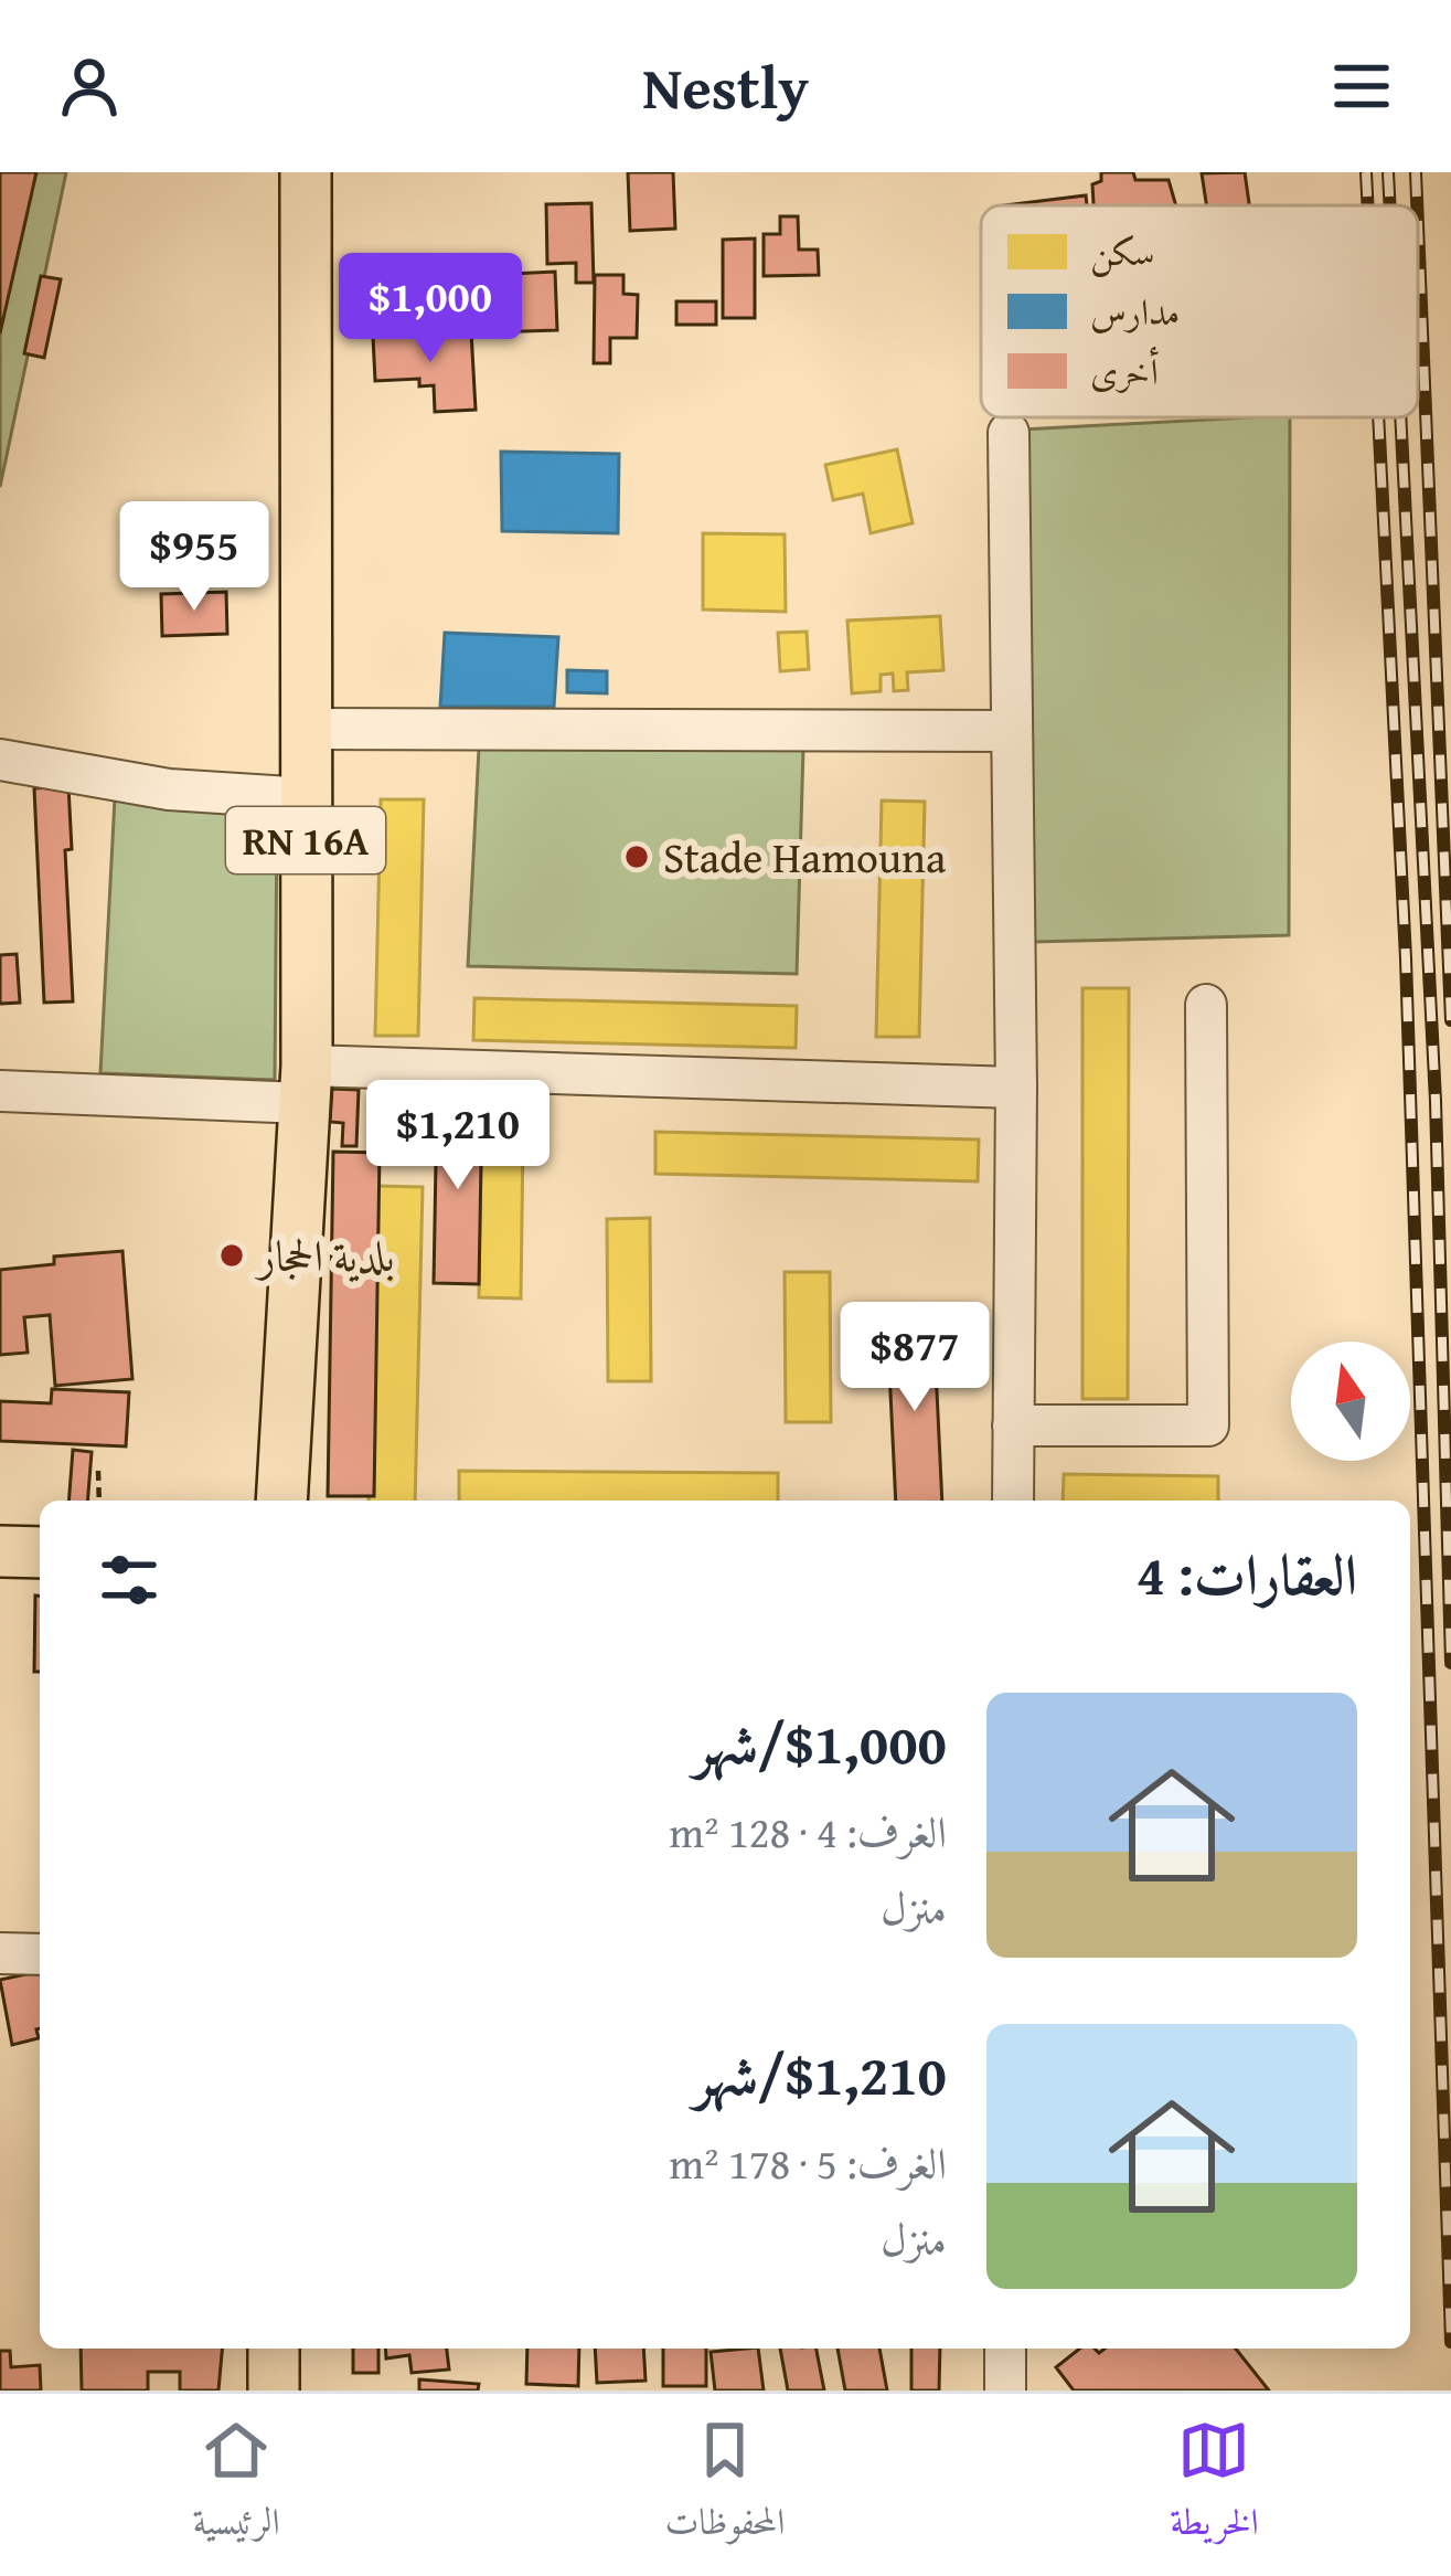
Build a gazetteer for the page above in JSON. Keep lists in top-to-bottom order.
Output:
{
  "streets": {
    "main road": ["RN 16A"]
  },
  "places": ["Stade Hamouna", "بلدية الحجار"],
  "legend": ["سكن", "مدارس", "أخرى"],
  "north": "top",
  "page": {
    "header": "Nestly",
    "price": [
      "$1,000",
      "$955",
      "$1,210",
      "$877"
    ],
    "heading": "العقارات: 4",
    "list": [
      {
        "name": "$1,000/شهر",
        "note": "الغرف: 4 · 128 m² · منزل"
      },
      {
        "name": "$1,210/شهر",
        "note": "الغرف: 5 · 178 m² · منزل"
      }
    ],
    "tabs": ["الخريطة", "المحفوظات", "الرئيسية"]
  }
}
